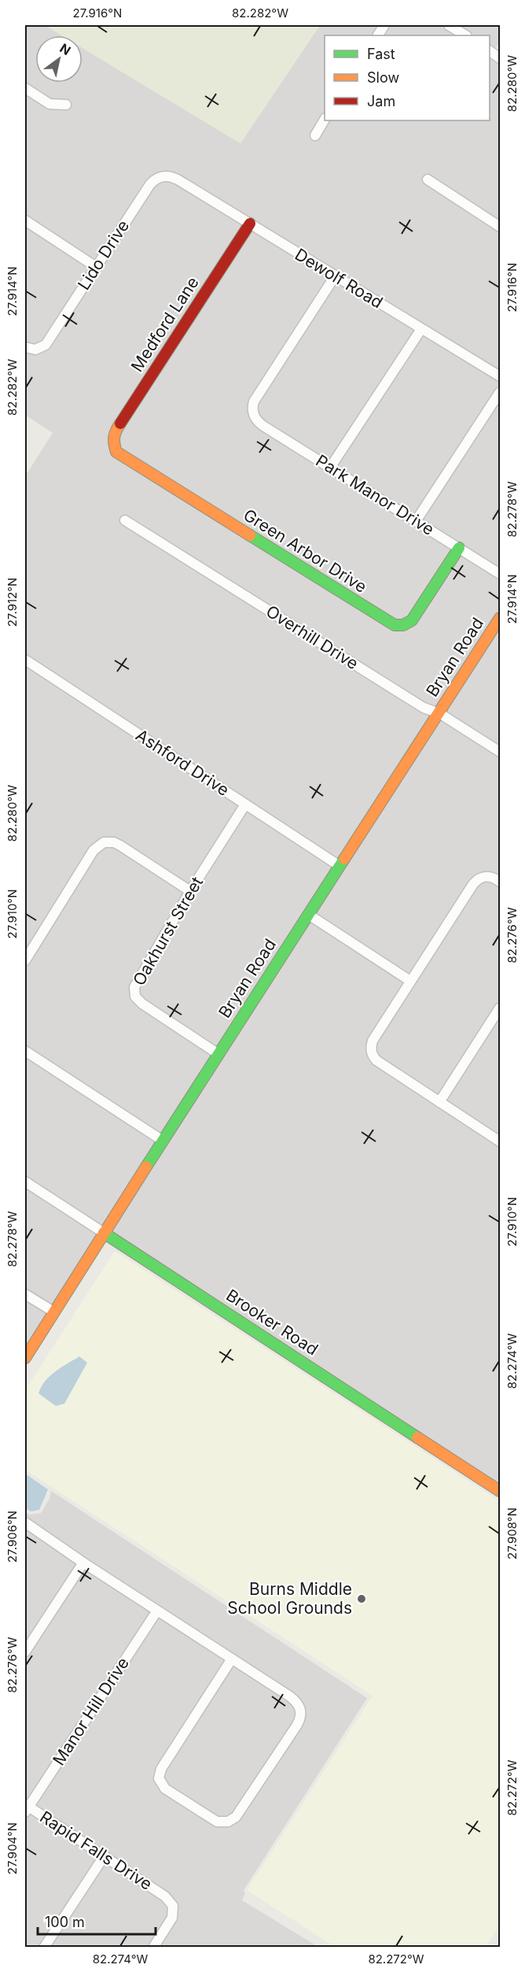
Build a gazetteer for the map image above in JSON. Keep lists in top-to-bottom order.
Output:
{
  "streets": {
    "street": [
      "Lido Drive",
      "Dewolf Road",
      "Medford Lane",
      "Park Manor Drive",
      "Green Arbor Drive",
      "Overhill Drive",
      "Bryan Road",
      "Ashford Drive",
      "Oakhurst Street",
      "Brooker Road",
      "Manor Hill Drive",
      "Rapid Falls Drive"
    ]
  },
  "crossings": [
    ["Lido Drive", "Dewolf Road"],
    ["Dewolf Road", "Medford Lane"],
    ["Dewolf Road", "Park Manor Drive"],
    ["Medford Lane", "Green Arbor Drive"],
    ["Park Manor Drive", "Green Arbor Drive"],
    ["Overhill Drive", "Bryan Road"],
    ["Bryan Road", "Ashford Drive"],
    ["Bryan Road", "Oakhurst Street"],
    ["Bryan Road", "Brooker Road"],
    ["Ashford Drive", "Oakhurst Street"],
    ["Manor Hill Drive", "Rapid Falls Drive"]
  ],
  "places": ["Burns Middle School Grounds"],
  "legend": ["Fast", "Slow", "Jam"],
  "scale_bar": "100 m",
  "north": "top right",
  "coordinates": [
    "27.916°N",
    "82.282°W",
    "82.280°W",
    "27.914°N",
    "82.278°W",
    "27.912°N",
    "27.910°N",
    "82.276°W",
    "82.274°W",
    "27.908°N",
    "27.906°N",
    "82.272°W",
    "27.904°N"
  ]
}
